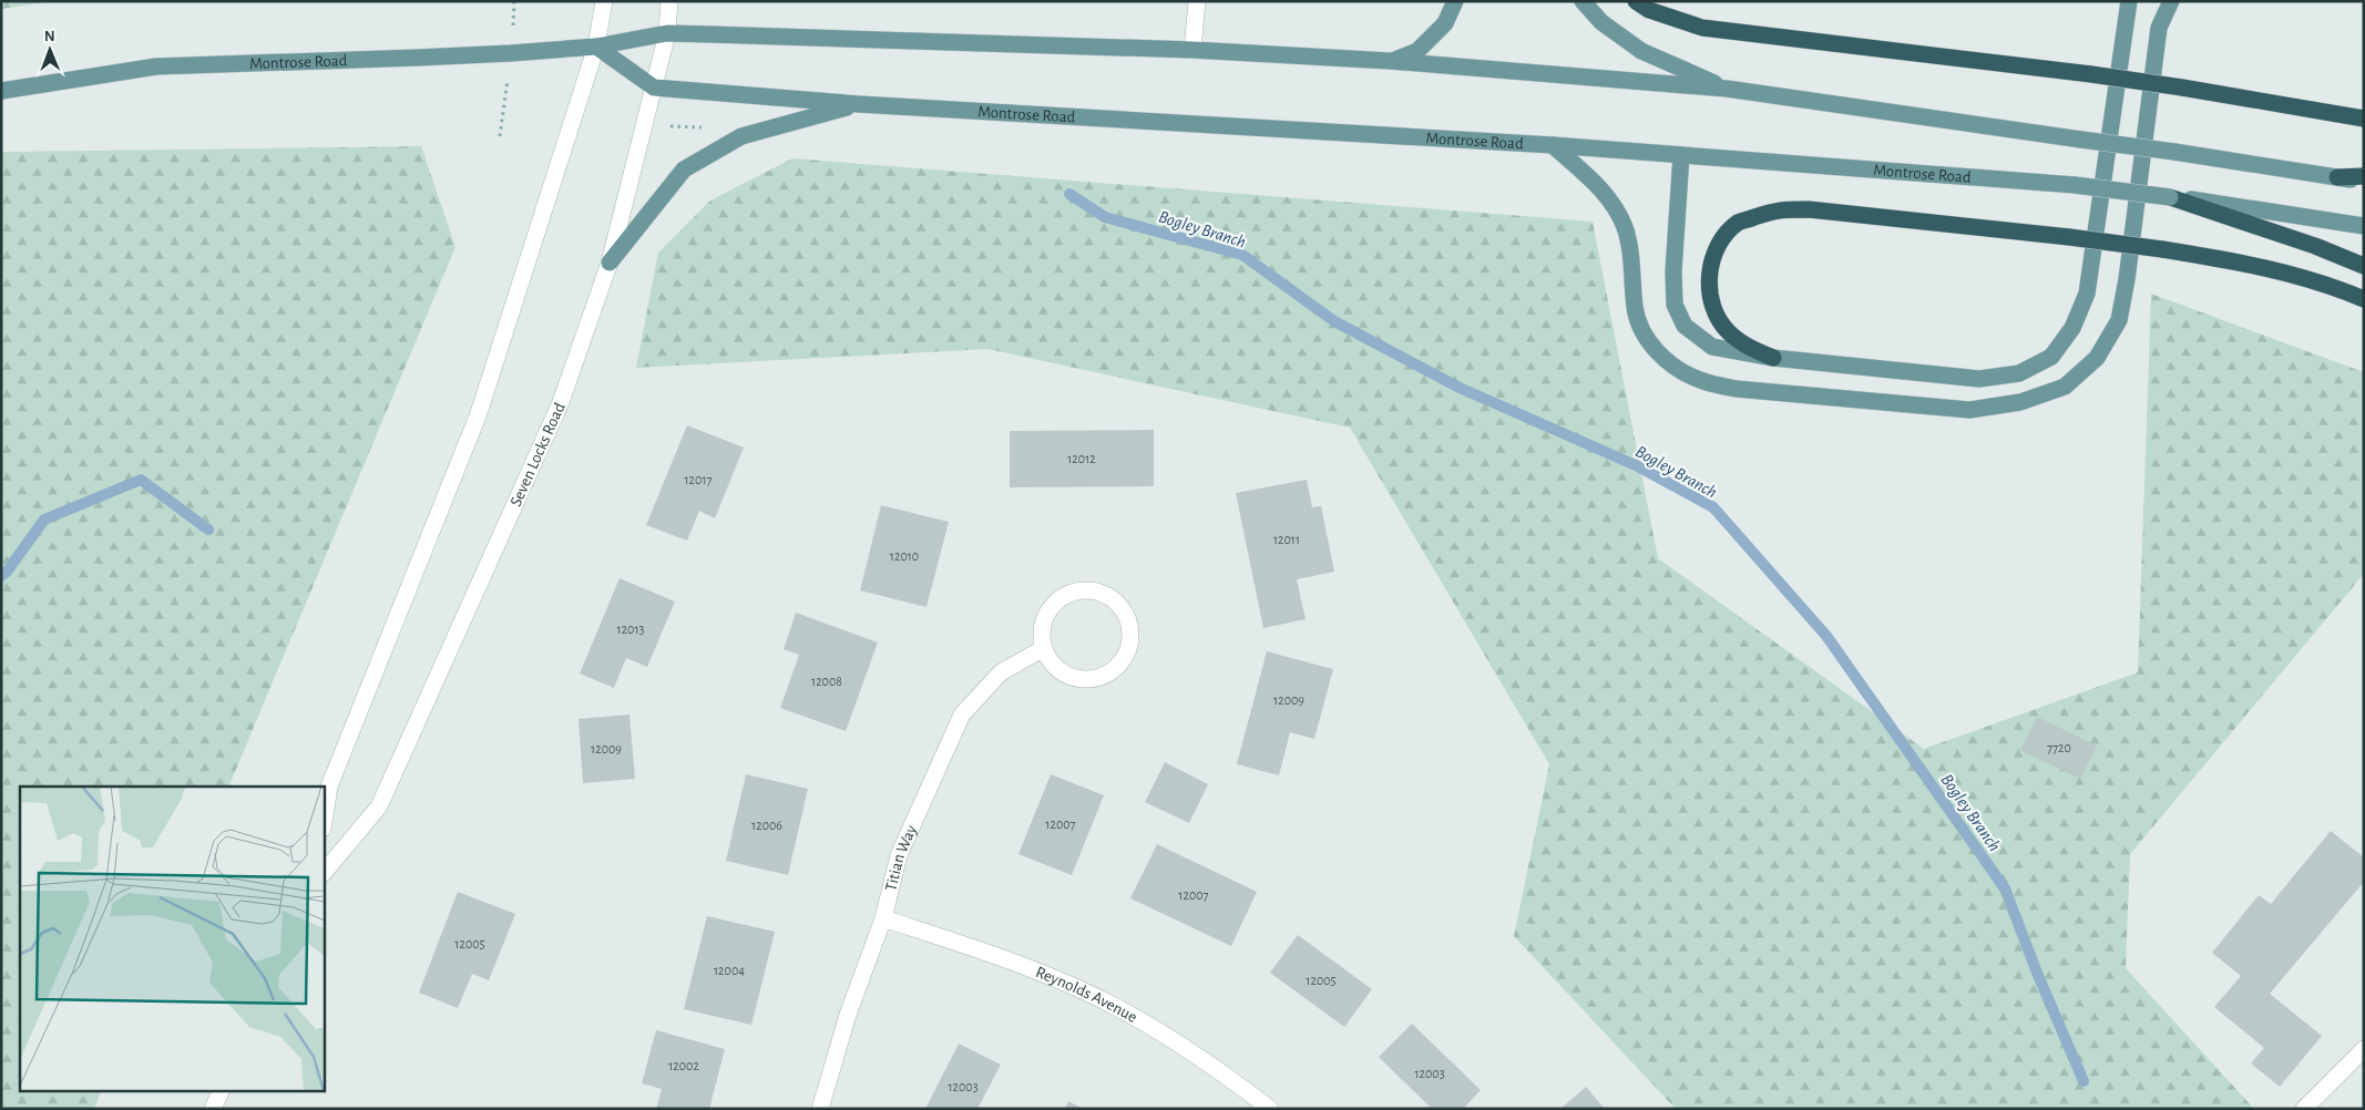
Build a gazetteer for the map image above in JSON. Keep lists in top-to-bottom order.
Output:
{
  "streets": {
    "main road": [
      "Montrose Road",
      "Seven Locks Road",
      "Titian Way",
      "Reynolds Avenue"
    ]
  },
  "crossings": [
    ["Montrose Road", "Seven Locks Road"],
    ["Titian Way", "Reynolds Avenue"]
  ],
  "water": ["Bogley Branch"],
  "house_numbers": [
    "12012",
    "12017",
    "12011",
    "12010",
    "12013",
    "12008",
    "12009",
    "7720",
    "12009",
    "12007",
    "12006",
    "12007",
    "12005",
    "12004",
    "12005",
    "12002",
    "12003",
    "12003"
  ],
  "north": "top"
}
